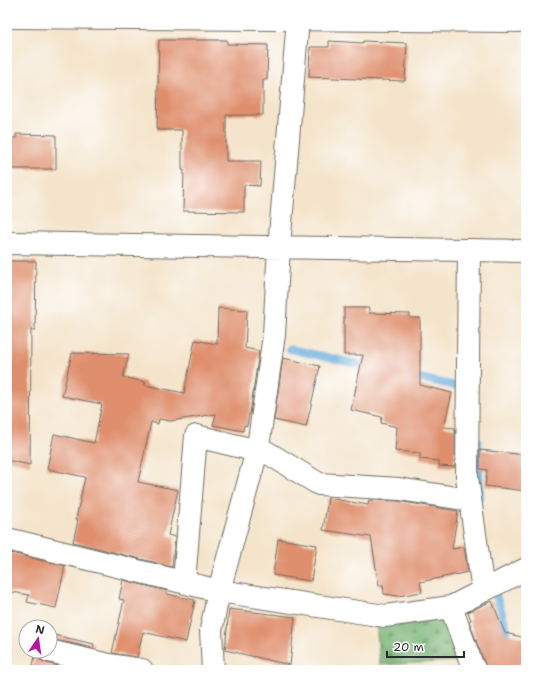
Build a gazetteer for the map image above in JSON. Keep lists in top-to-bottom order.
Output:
{
  "scale_bar": "20 m",
  "north": "top"
}
